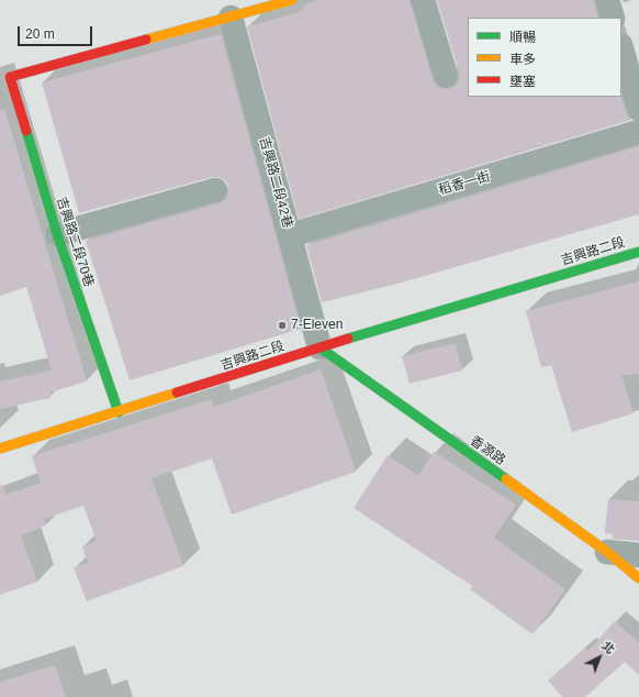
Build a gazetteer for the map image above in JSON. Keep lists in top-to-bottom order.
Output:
{
  "streets": {
    "street": [
      "吉興路二段42巷",
      "稻香一街",
      "吉興路二段70巷",
      "吉興路二段",
      "香源路"
    ]
  },
  "crossings": [
    ["吉興路二段42巷", "稻香一街"],
    ["吉興路二段42巷", "吉興路二段70巷"],
    ["吉興路二段42巷", "吉興路二段"],
    ["吉興路二段42巷", "香源路"],
    ["吉興路二段70巷", "吉興路二段"],
    ["吉興路二段", "香源路"]
  ],
  "places": ["7-Eleven"],
  "legend": ["順暢", "車多", "壅塞"],
  "scale_bar": "20 m",
  "north": "top right"
}
